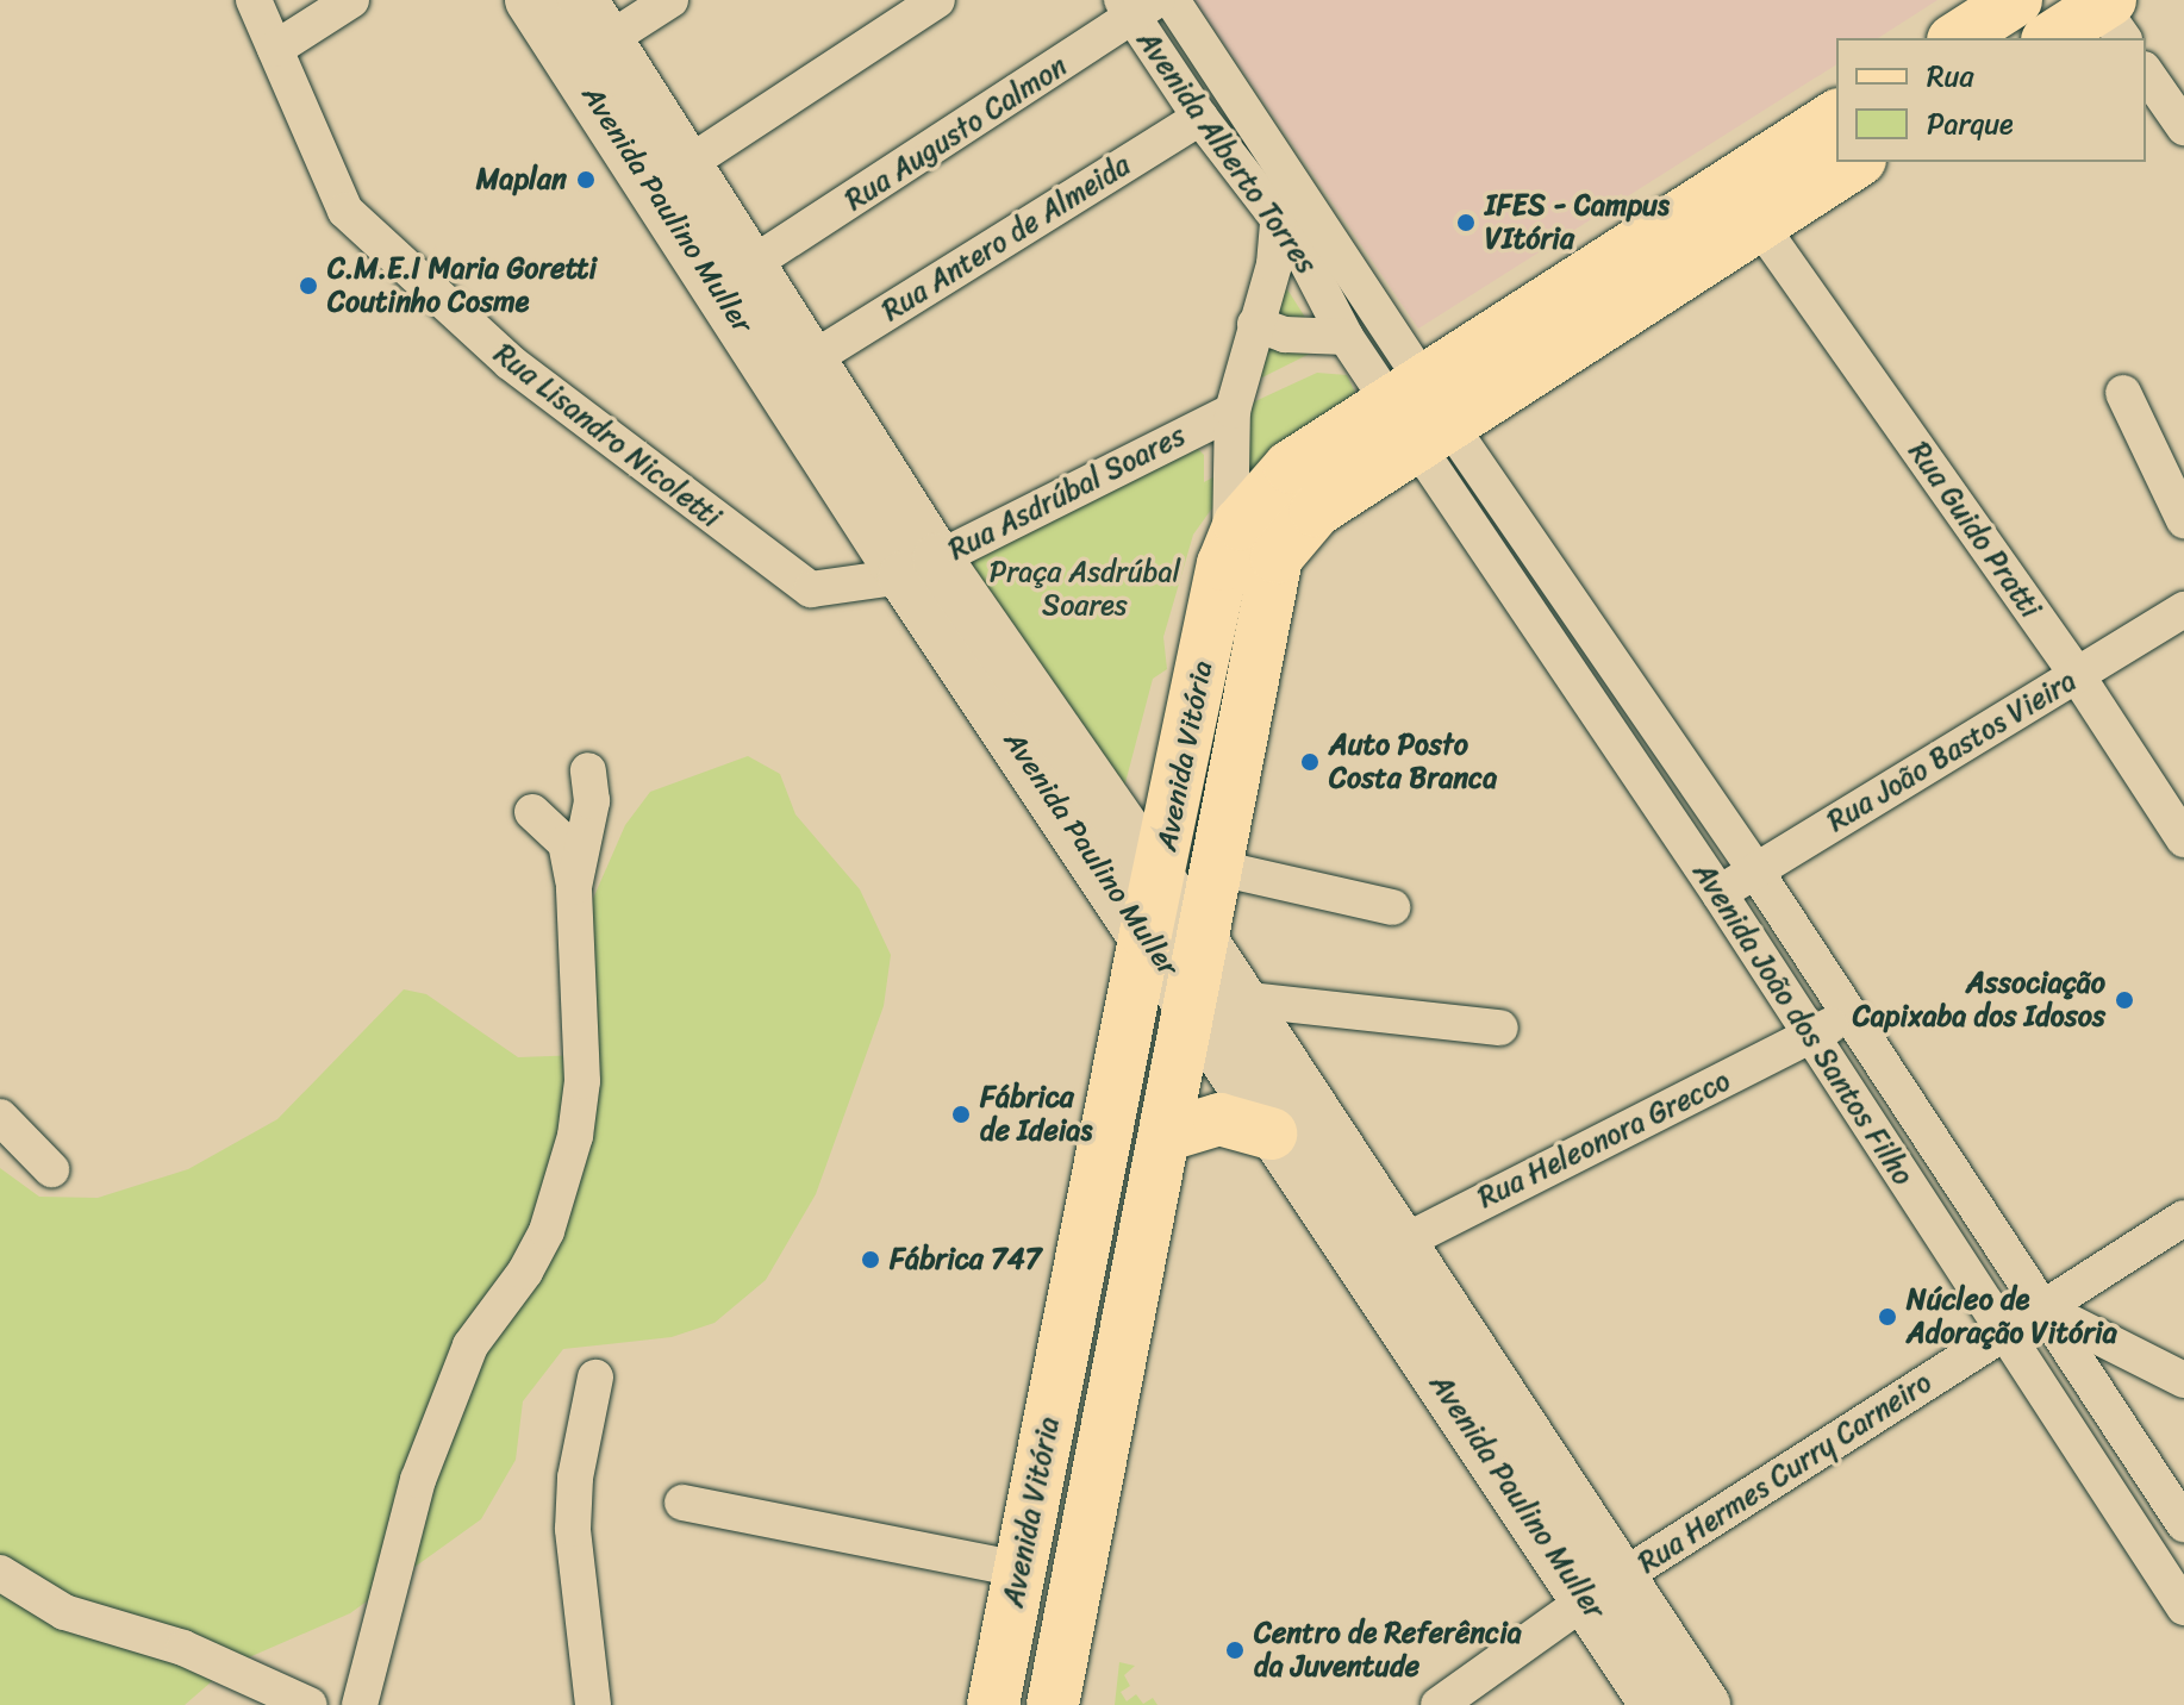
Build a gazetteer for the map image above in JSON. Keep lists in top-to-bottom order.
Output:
{
  "streets": {
    "main road": ["Avenida Paulino Muller", "Avenida Vitória"],
    "street": [
      "Rua Augusto Calmon",
      "Avenida Alberto Torres",
      "Rua Antero de Almeida",
      "Rua Lisandro Nicoletti",
      "Rua Asdrúbal Soares",
      "Rua Guido Pratti",
      "Rua João Bastos Vieira",
      "Avenida João dos Santos Filho",
      "Rua Heleonora Grecco",
      "Rua Hermes Curry Carneiro"
    ]
  },
  "crossings": [
    ["Rua Augusto Calmon", "Avenida Alberto Torres"],
    ["Rua Augusto Calmon", "Avenida Paulino Muller"],
    ["Avenida Alberto Torres", "Rua Antero de Almeida"],
    ["Avenida Alberto Torres", "Avenida Vitória"],
    ["Avenida Alberto Torres", "Avenida João dos Santos Filho"],
    ["Avenida Paulino Muller", "Rua Antero de Almeida"],
    ["Avenida Paulino Muller", "Rua Lisandro Nicoletti"],
    ["Avenida Paulino Muller", "Rua Asdrúbal Soares"],
    ["Avenida Paulino Muller", "Avenida Vitória"],
    ["Avenida Paulino Muller", "Rua Heleonora Grecco"],
    ["Avenida Paulino Muller", "Rua Hermes Curry Carneiro"],
    ["Rua Lisandro Nicoletti", "Rua Asdrúbal Soares"],
    ["Rua Guido Pratti", "Rua João Bastos Vieira"],
    ["Rua Guido Pratti", "Avenida Vitória"],
    ["Rua João Bastos Vieira", "Avenida João dos Santos Filho"],
    ["Avenida Vitória", "Avenida João dos Santos Filho"],
    ["Avenida João dos Santos Filho", "Rua Heleonora Grecco"],
    ["Avenida João dos Santos Filho", "Rua Hermes Curry Carneiro"]
  ],
  "parks": ["Praça Asdrúbal Soares"],
  "places": [
    "Maplan",
    "IFES - Campus VItória",
    "C.M.E.I Maria Goretti Coutinho Cosme",
    "Auto Posto Costa Branca",
    "Associação Capixaba dos Idosos",
    "Fábrica de Ideias",
    "Fábrica 747",
    "Núcleo de Adoração Vitória",
    "Centro de Referência da Juventude"
  ],
  "legend": ["Rua", "Parque"]
}
